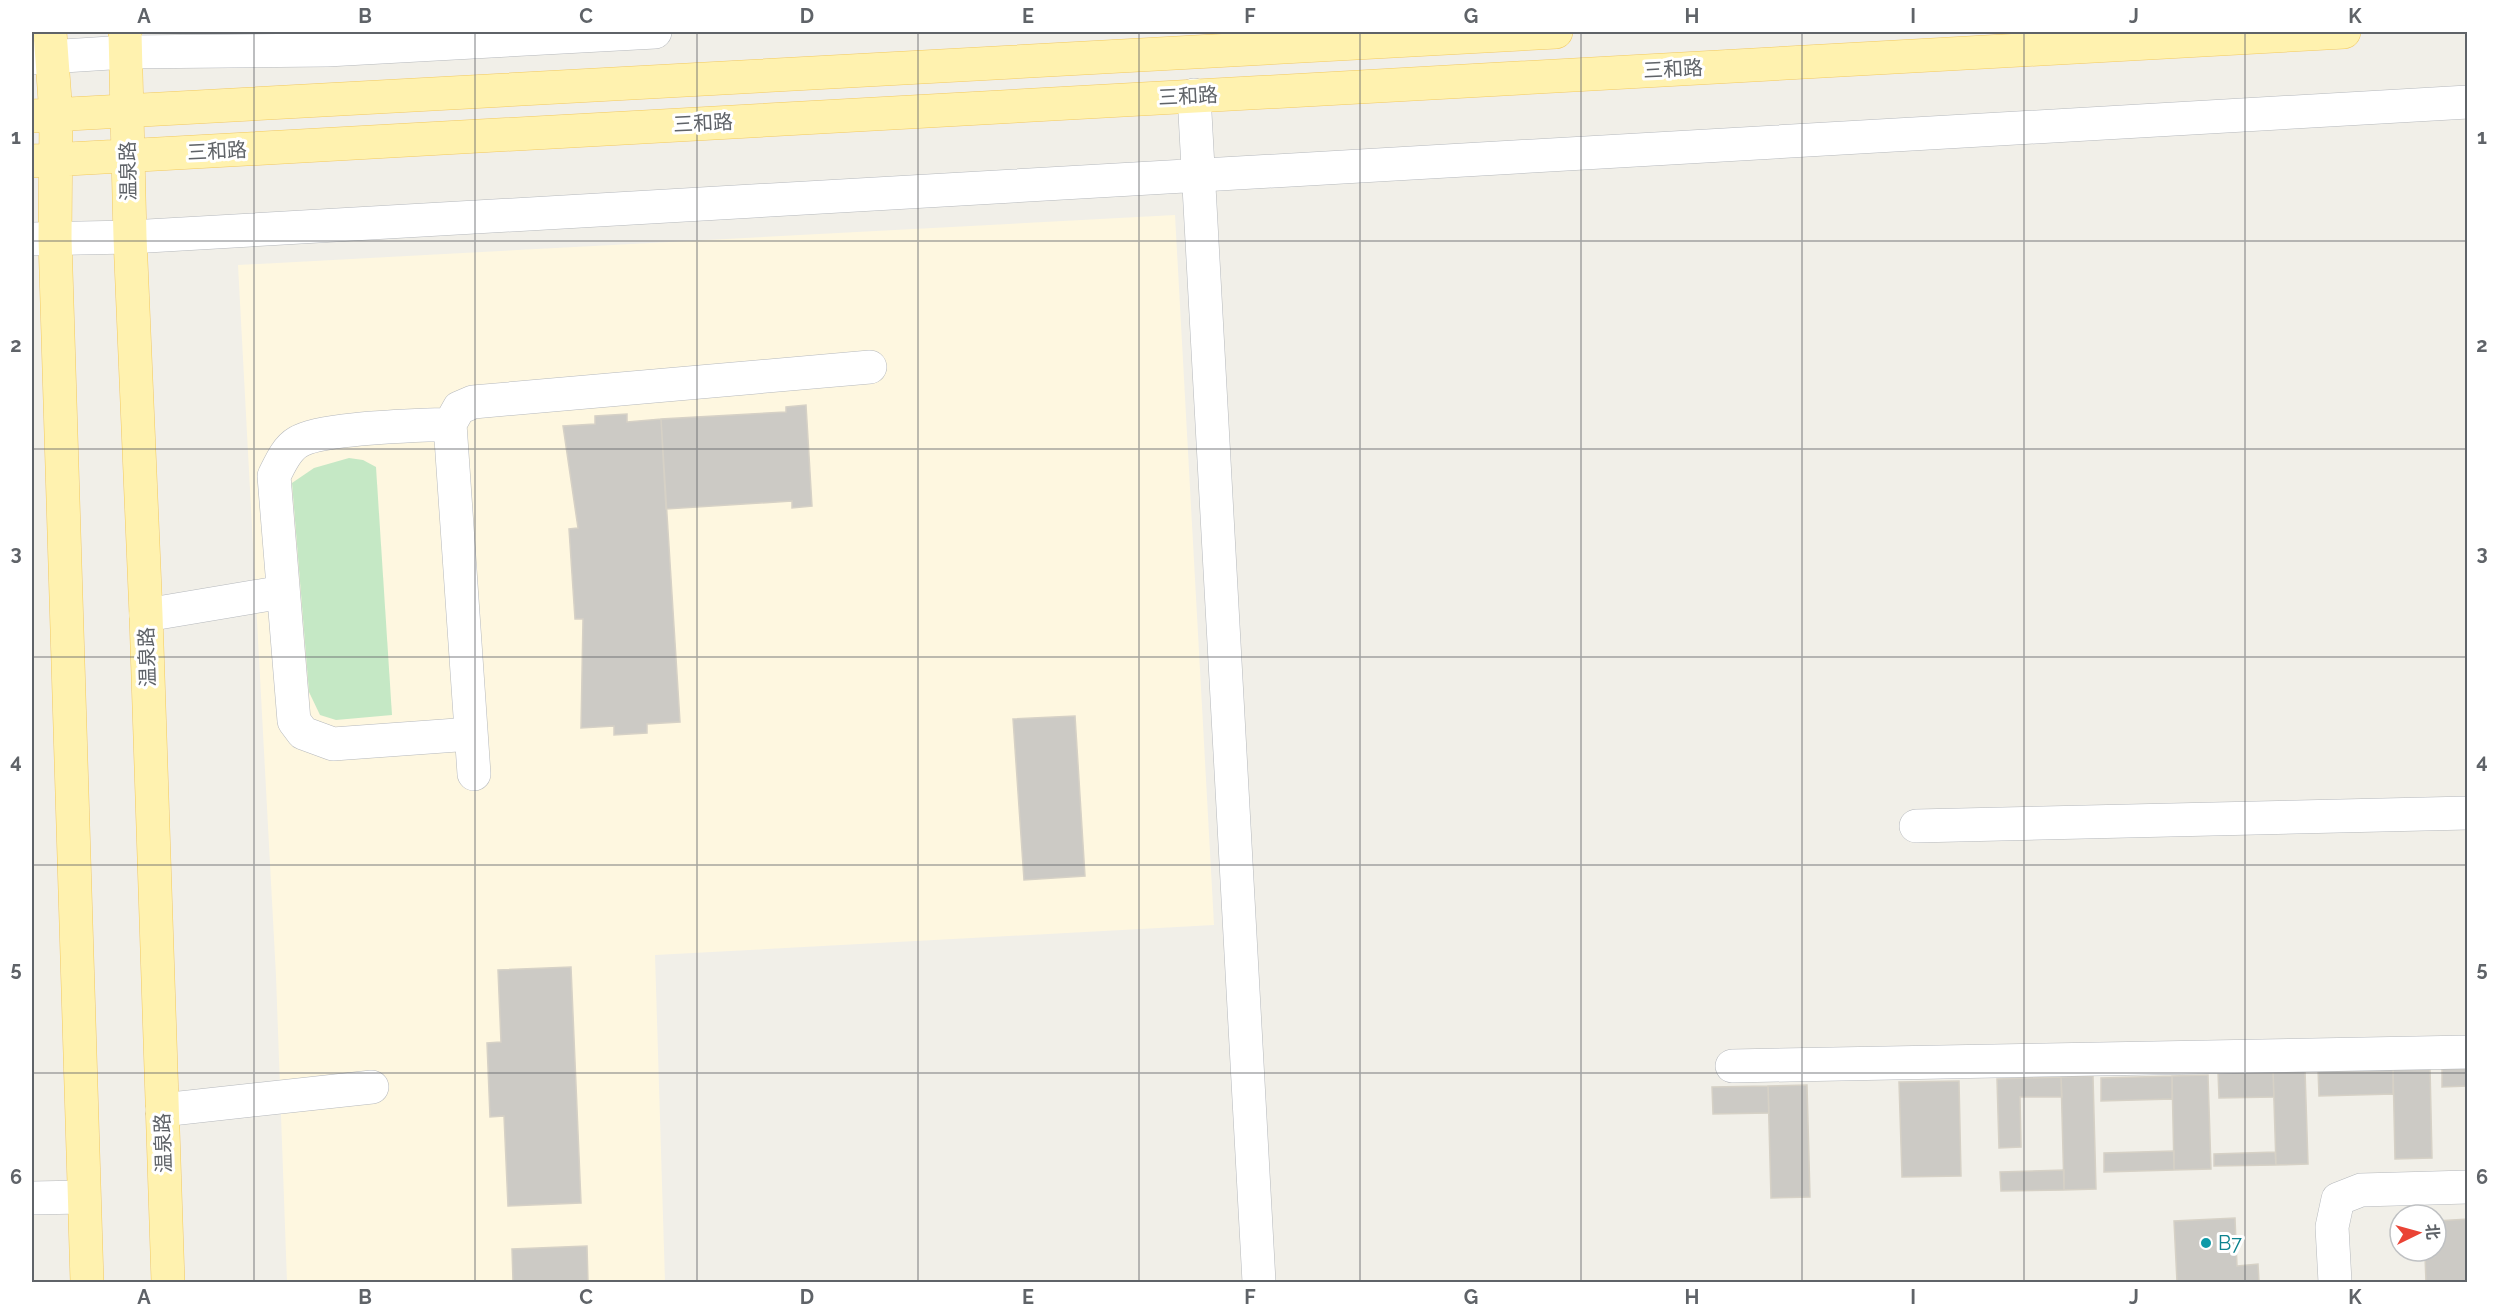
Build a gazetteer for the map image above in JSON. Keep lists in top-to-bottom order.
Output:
{
  "streets": {
    "main road": ["三和路", "温泉路"]
  },
  "crossings": [
    ["三和路", "温泉路"]
  ],
  "places": ["B7"],
  "north": "right",
  "grid": {
    "columns": [
      "A",
      "B",
      "C",
      "D",
      "E",
      "F",
      "G",
      "H",
      "I",
      "J",
      "K"
    ],
    "rows": [
      "1",
      "2",
      "3",
      "4",
      "5",
      "6"
    ]
  }
}
